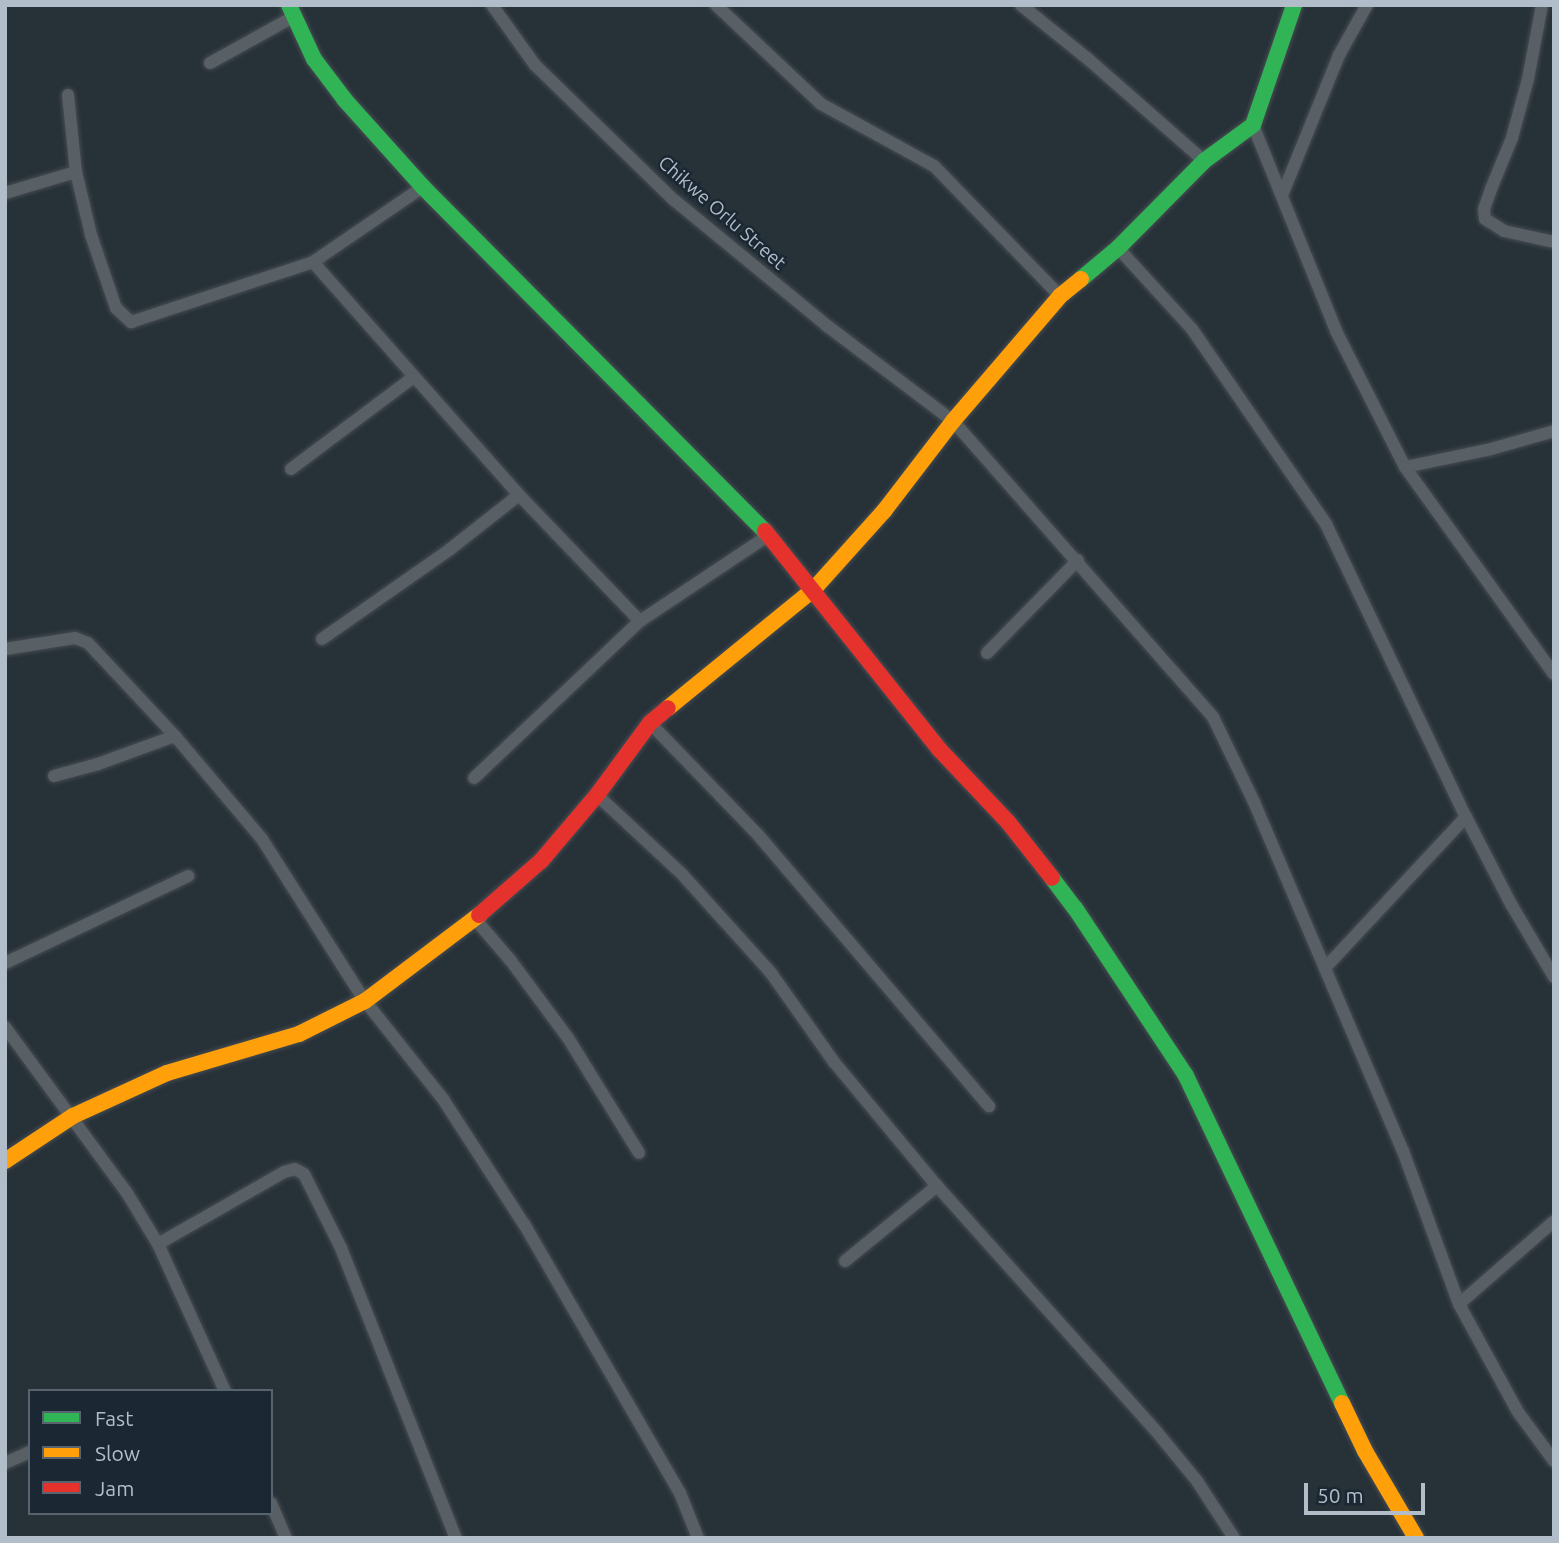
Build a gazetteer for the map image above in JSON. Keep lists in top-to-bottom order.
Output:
{
  "streets": {
    "street": ["Chikwe Orlu Street"]
  },
  "legend": ["Fast", "Slow", "Jam"],
  "scale_bar": "50 m"
}
